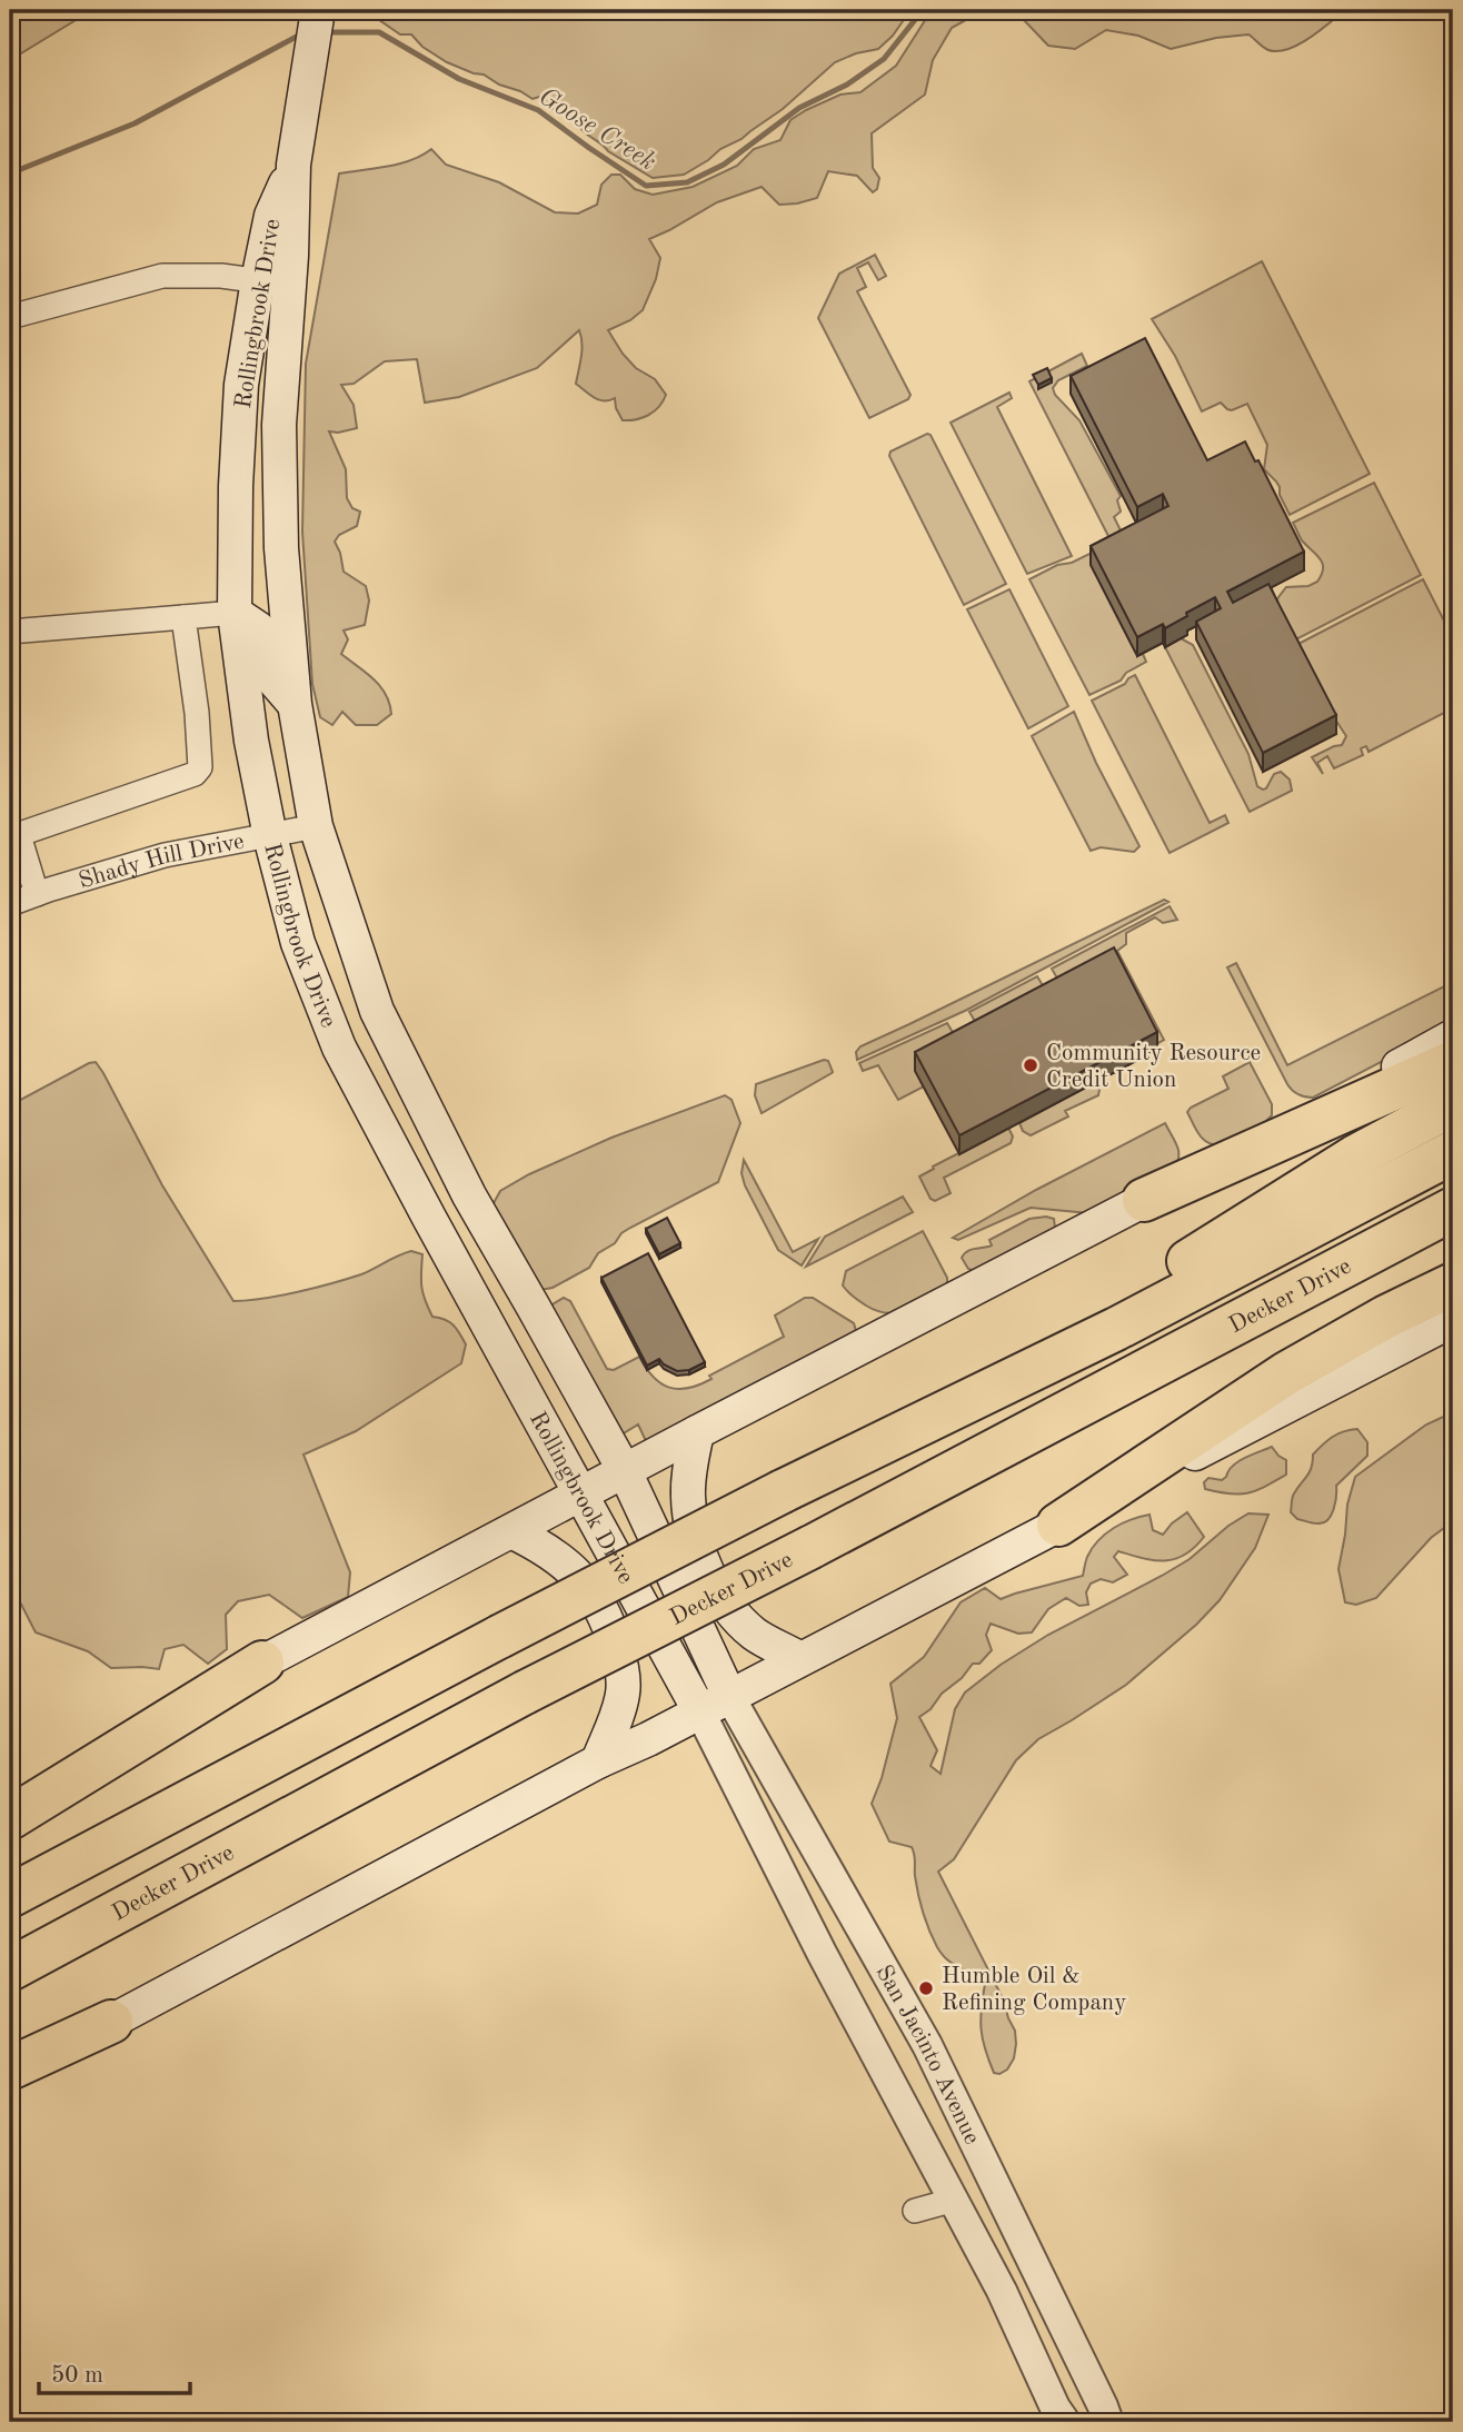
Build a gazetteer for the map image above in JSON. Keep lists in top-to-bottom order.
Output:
{
  "streets": {
    "highway": ["Decker Drive"],
    "main road": ["Rollingbrook Drive"],
    "street": ["Shady Hill Drive", "San Jacinto Avenue"]
  },
  "crossings": [
    ["Rollingbrook Drive", "Shady Hill Drive"],
    ["Rollingbrook Drive", "San Jacinto Avenue"]
  ],
  "water": ["Goose Creek"],
  "places": ["Community Resource Credit Union", "Humble Oil & Refining Company"],
  "scale_bar": "50 m"
}
